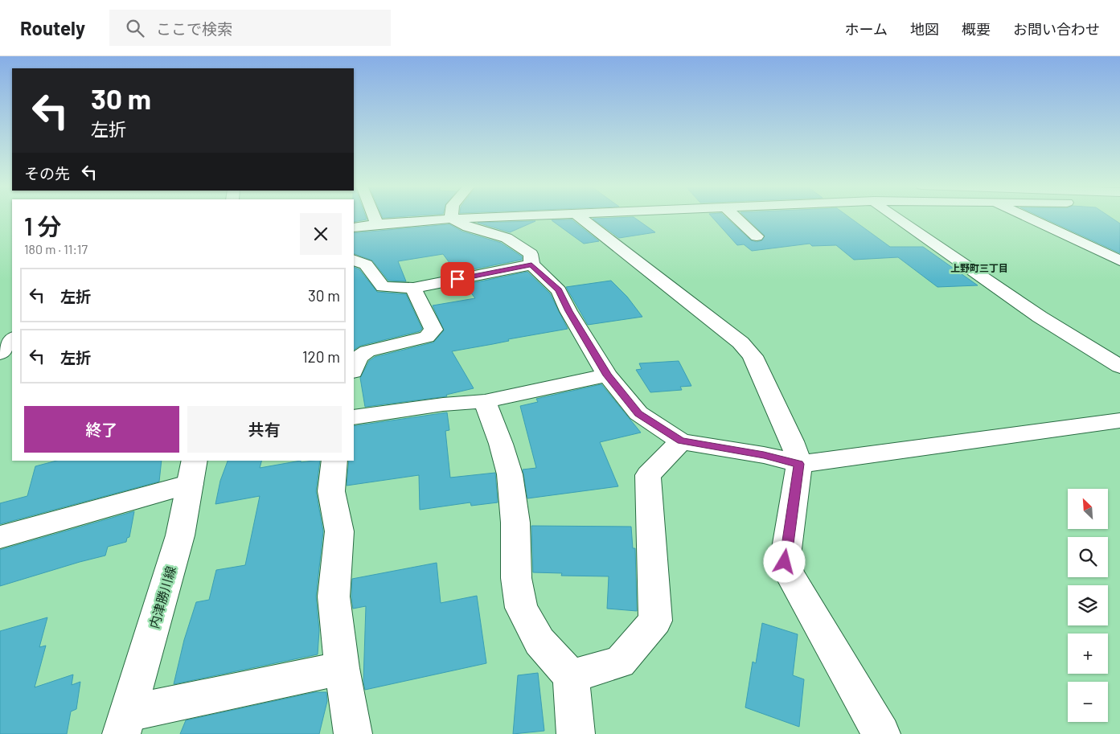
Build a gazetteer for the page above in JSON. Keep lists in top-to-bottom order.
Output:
{
  "streets": {
    "street": ["内津勝川線"]
  },
  "districts": ["上野町三丁目"],
  "north": "top left",
  "page": {
    "header": "Routely",
    "search": "ここで検索",
    "nav": [
      "ホーム",
      "地図",
      "概要",
      "お問い合わせ"
    ],
    "turn": ["30 m", "左折"],
    "then": "その先",
    "heading": ["1 分", "180 m · 11:17"],
    "list": [
      {
        "name": "左折",
        "value": "30 m"
      },
      {
        "name": "左折",
        "value": "120 m"
      }
    ],
    "buttons": ["終了", "共有"],
    "map_buttons": ["+", "−"]
  }
}
